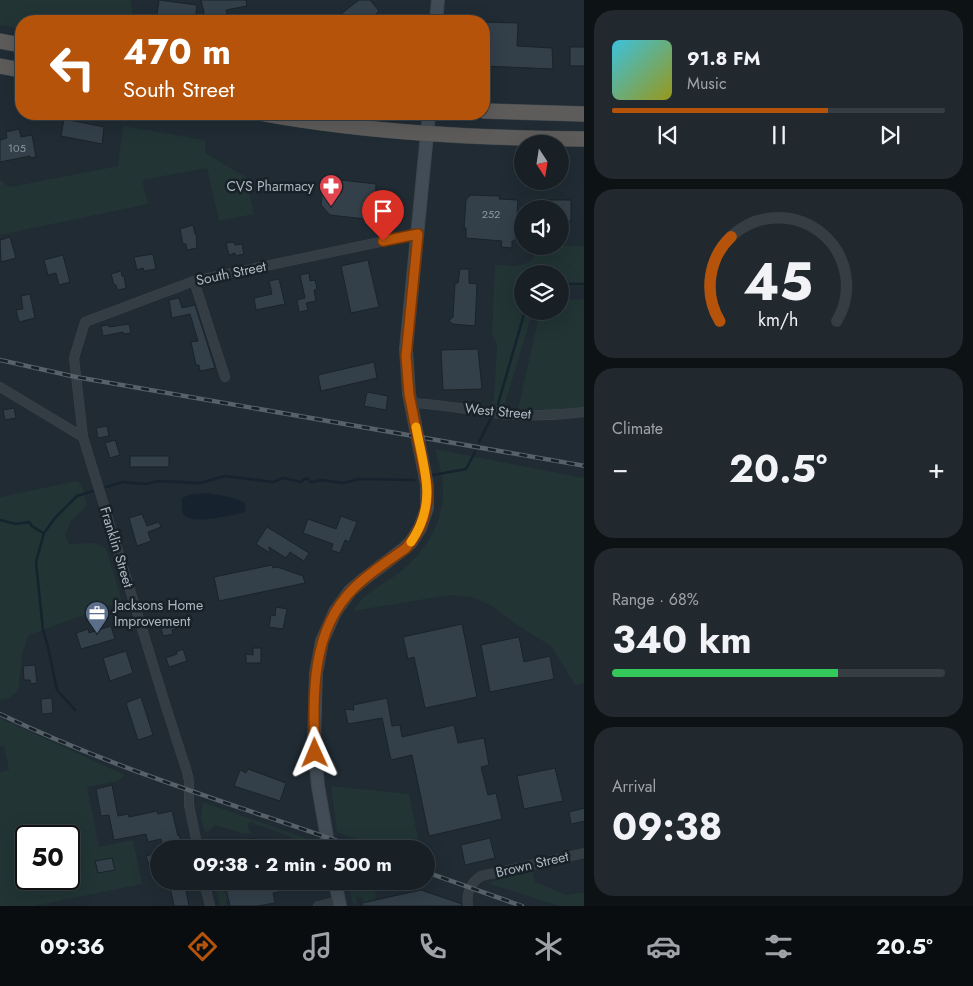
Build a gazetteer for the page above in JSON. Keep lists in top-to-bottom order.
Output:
{
  "streets": {
    "street": [
      "South Street",
      "West Street",
      "Franklin Street",
      "Brown Street"
    ]
  },
  "crossings": [
    ["South Street", "Franklin Street"]
  ],
  "places": {
    "pharmacy": ["CVS Pharmacy"],
    "office": ["Jacksons Home Improvement"]
  },
  "house_numbers": ["105", "252"],
  "north": "bottom",
  "page": {
    "turn": ["470 m", "South Street"],
    "song": ["91.8 FM", "Music"],
    "tile": [
      "Climate",
      ["Range · 68%", "340 km"],
      ["Arrival", "09:38"]
    ],
    "heat": ["−", "20.5°", "+"],
    "limit": "50",
    "trip": "09:38 · 2 min · 500 m",
    "tabs": ["09:36", "20.5°"],
    "gauge": ["45", "km/h"]
  }
}
